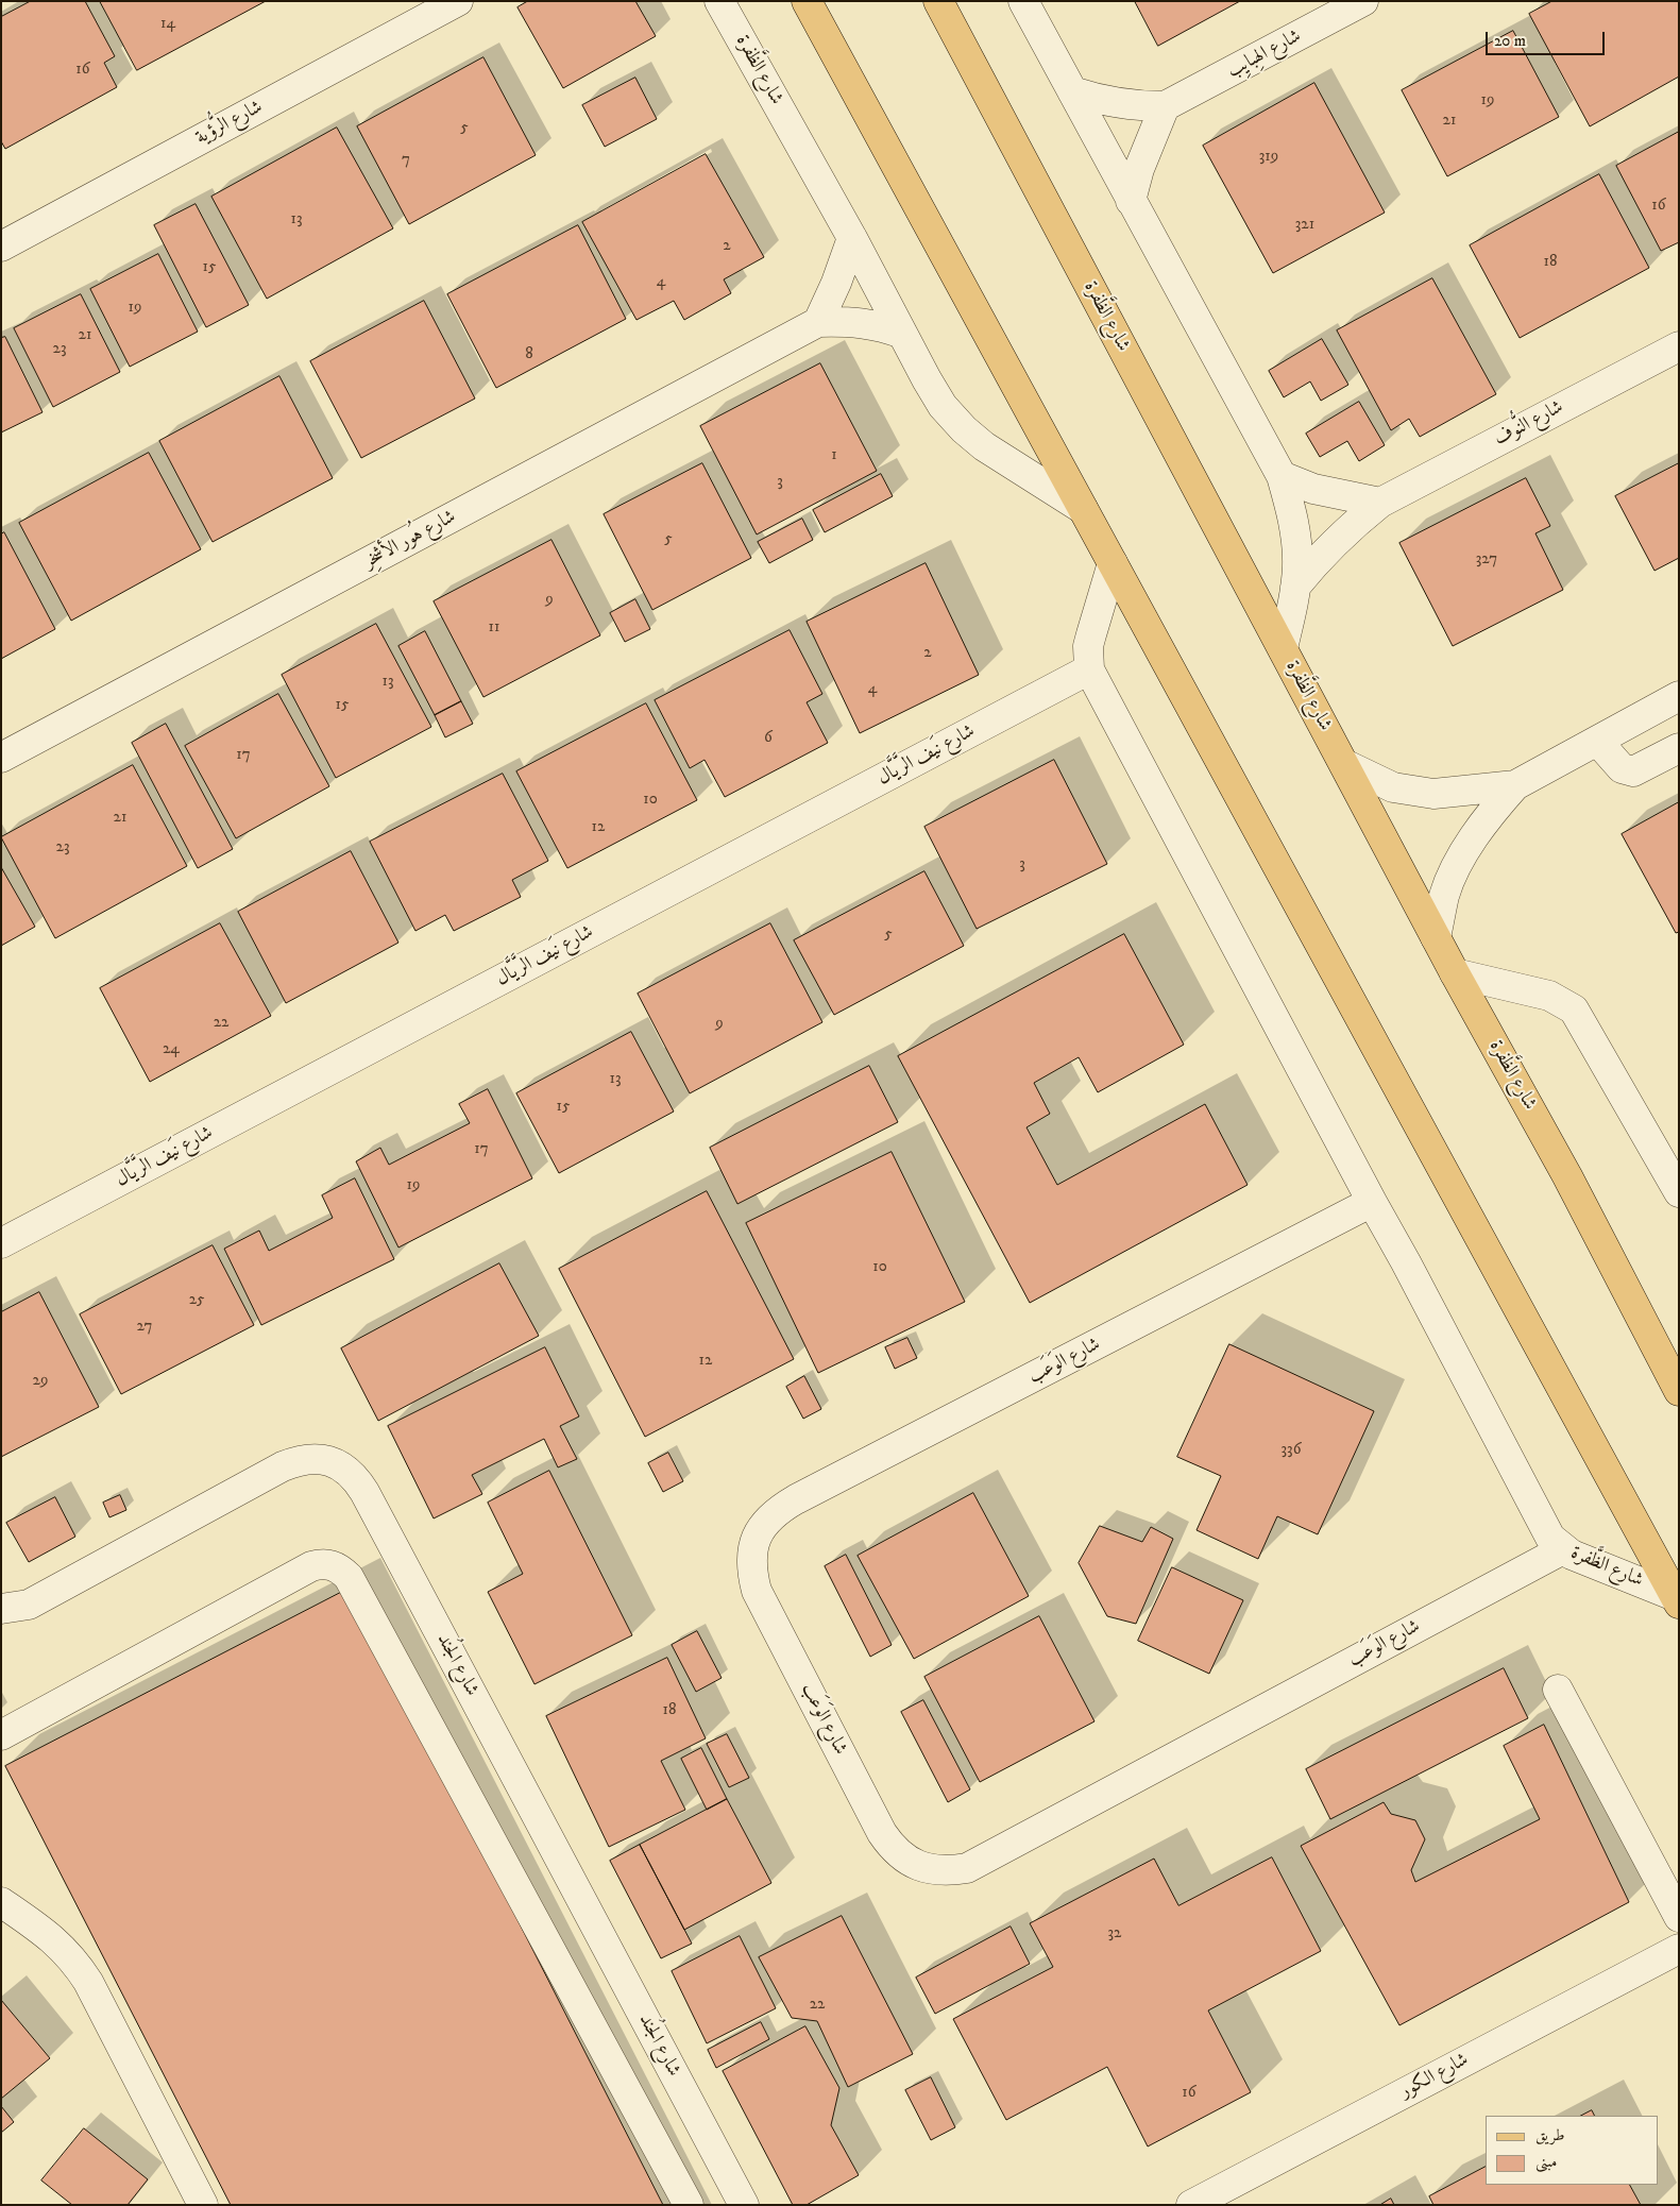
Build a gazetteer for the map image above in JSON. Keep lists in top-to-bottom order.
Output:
{
  "streets": {
    "main road": ["شارع الظَّفرة"],
    "street": [
      "شارع الهِبايِب",
      "شارع الرُّؤية",
      "شارع النُّوف",
      "شارع هُور الأشخِر",
      "شارع نَيف الرَّيَّال",
      "شارع الوَعَب",
      "شارع الجُند",
      "شارع الكور"
    ]
  },
  "crossings": [
    ["شارع الظَّفرة", "شارع هُور الأشخِر"],
    ["شارع الظَّفرة", "شارع نَيف الرَّيَّال"],
    ["شارع الظَّفرة", "شارع الوَعَب"]
  ],
  "house_numbers": [
    "14",
    "16",
    "19",
    "21",
    "5",
    "319",
    "7",
    "16",
    "13",
    "321",
    "2",
    "18",
    "15",
    "4",
    "19",
    "21",
    "23",
    "8",
    "1",
    "3",
    "5",
    "327",
    "9",
    "11",
    "2",
    "13",
    "4",
    "15",
    "6",
    "17",
    "10",
    "21",
    "12",
    "23",
    "3",
    "5",
    "22",
    "9",
    "24",
    "13",
    "15",
    "17",
    "19",
    "10",
    "25",
    "27",
    "12",
    "29",
    "336",
    "18",
    "32",
    "22",
    "16"
  ],
  "legend": ["طريق", "مبنى"],
  "scale_bar": "20 m"
}
